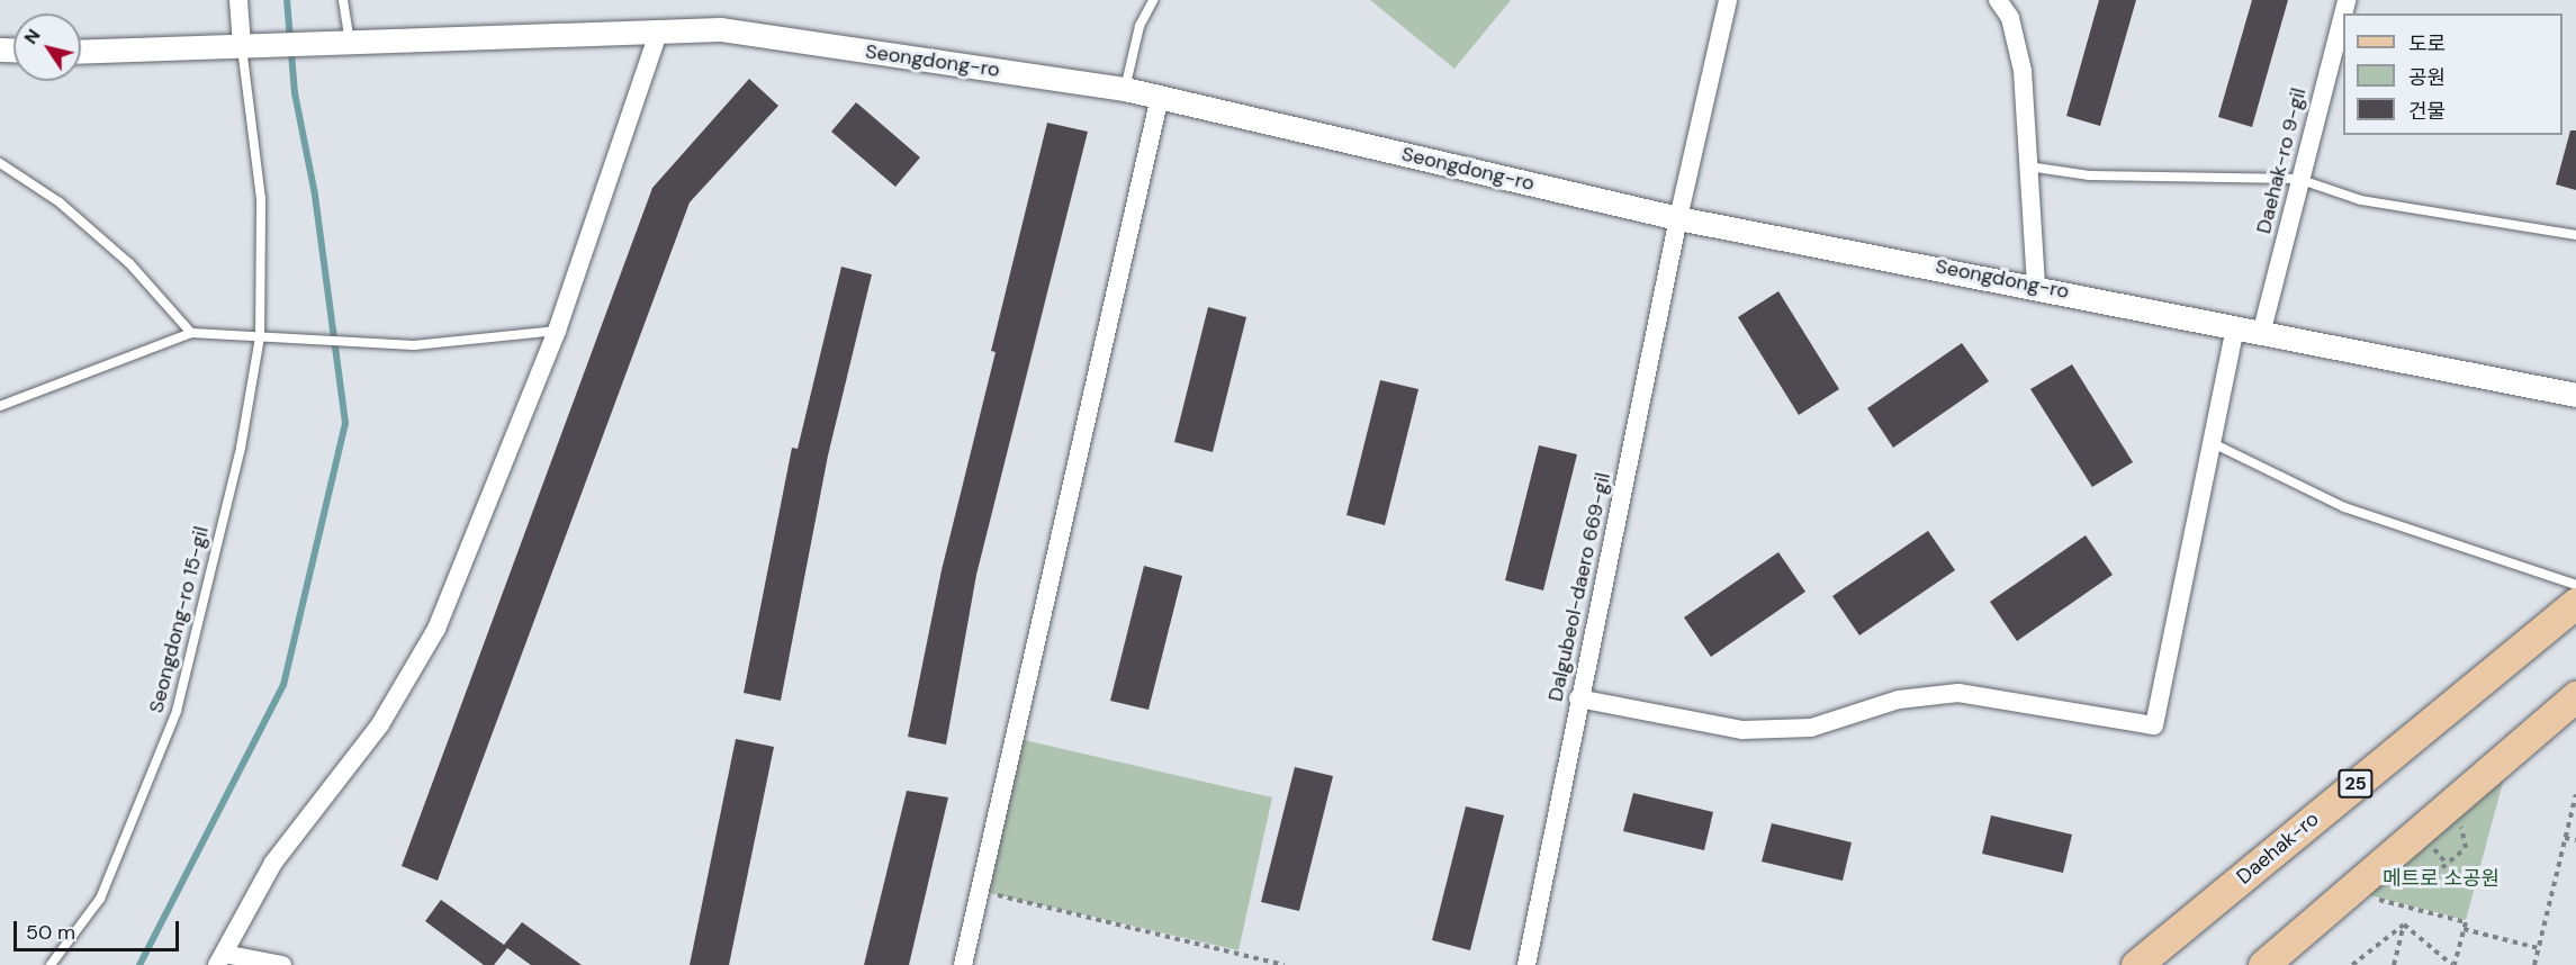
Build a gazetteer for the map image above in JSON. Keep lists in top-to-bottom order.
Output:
{
  "streets": {
    "main road": ["25", "Daehak-ro"],
    "street": ["Seongdong-ro", "Daehak-ro 9-gil", "Dalgubeol-daero 669-gil"],
    "lane": ["Seongdong-ro 15-gil"]
  },
  "crossings": [
    ["Seongdong-ro", "Daehak-ro 9-gil"],
    ["Seongdong-ro", "Dalgubeol-daero 669-gil"],
    ["Seongdong-ro", "Seongdong-ro 15-gil"]
  ],
  "parks": ["메트로 소공원"],
  "legend": ["도로", "공원", "건물"],
  "scale_bar": "50 m",
  "north": "top left"
}
